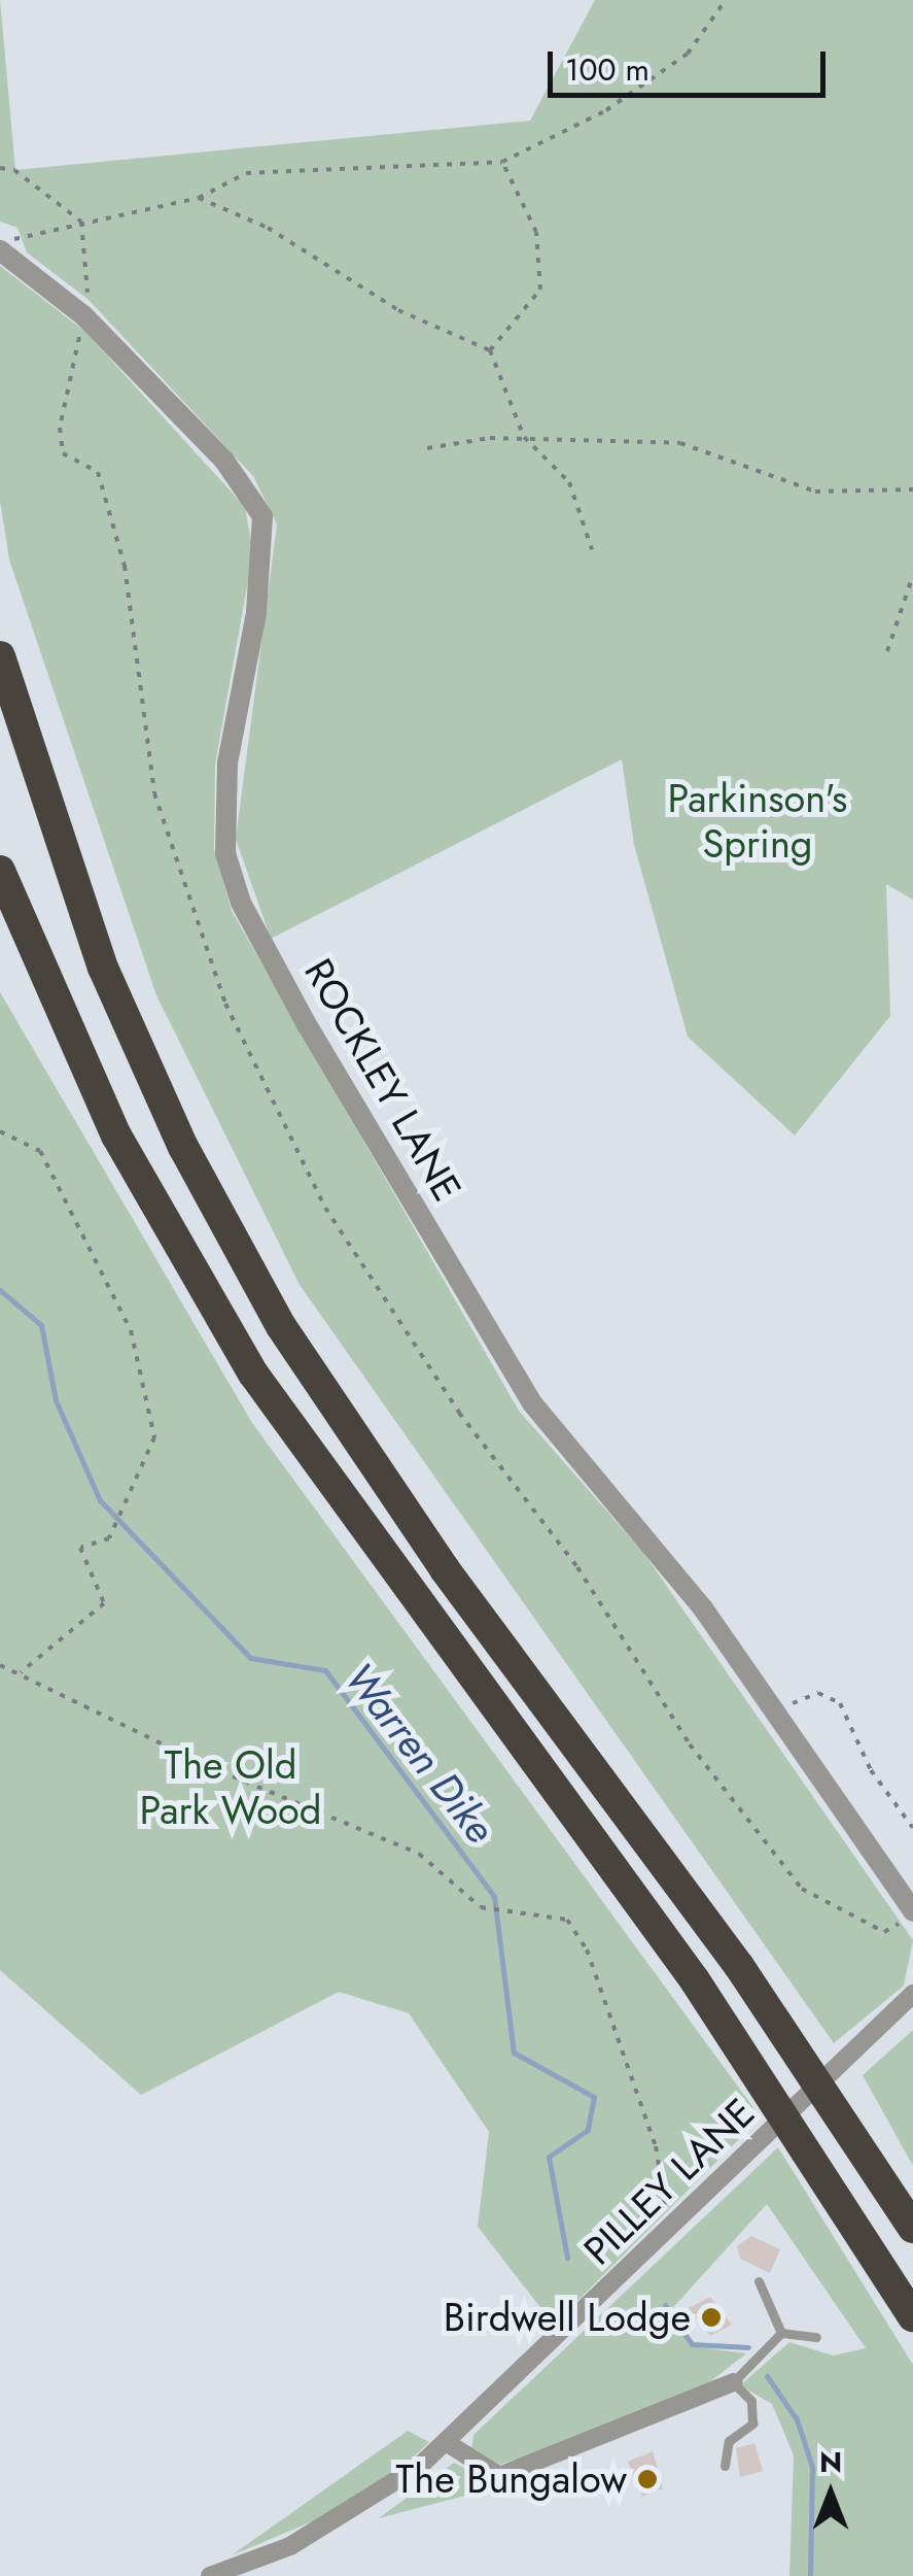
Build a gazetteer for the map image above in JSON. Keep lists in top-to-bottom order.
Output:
{
  "streets": {
    "street": ["ROCKLEY LANE", "PILLEY LANE"]
  },
  "water": ["Warren Dike"],
  "parks": ["Parkinson's Spring", "The Old Park Wood"],
  "places": ["Birdwell Lodge", "The Bungalow"],
  "scale_bar": "100 m",
  "north": "top"
}
